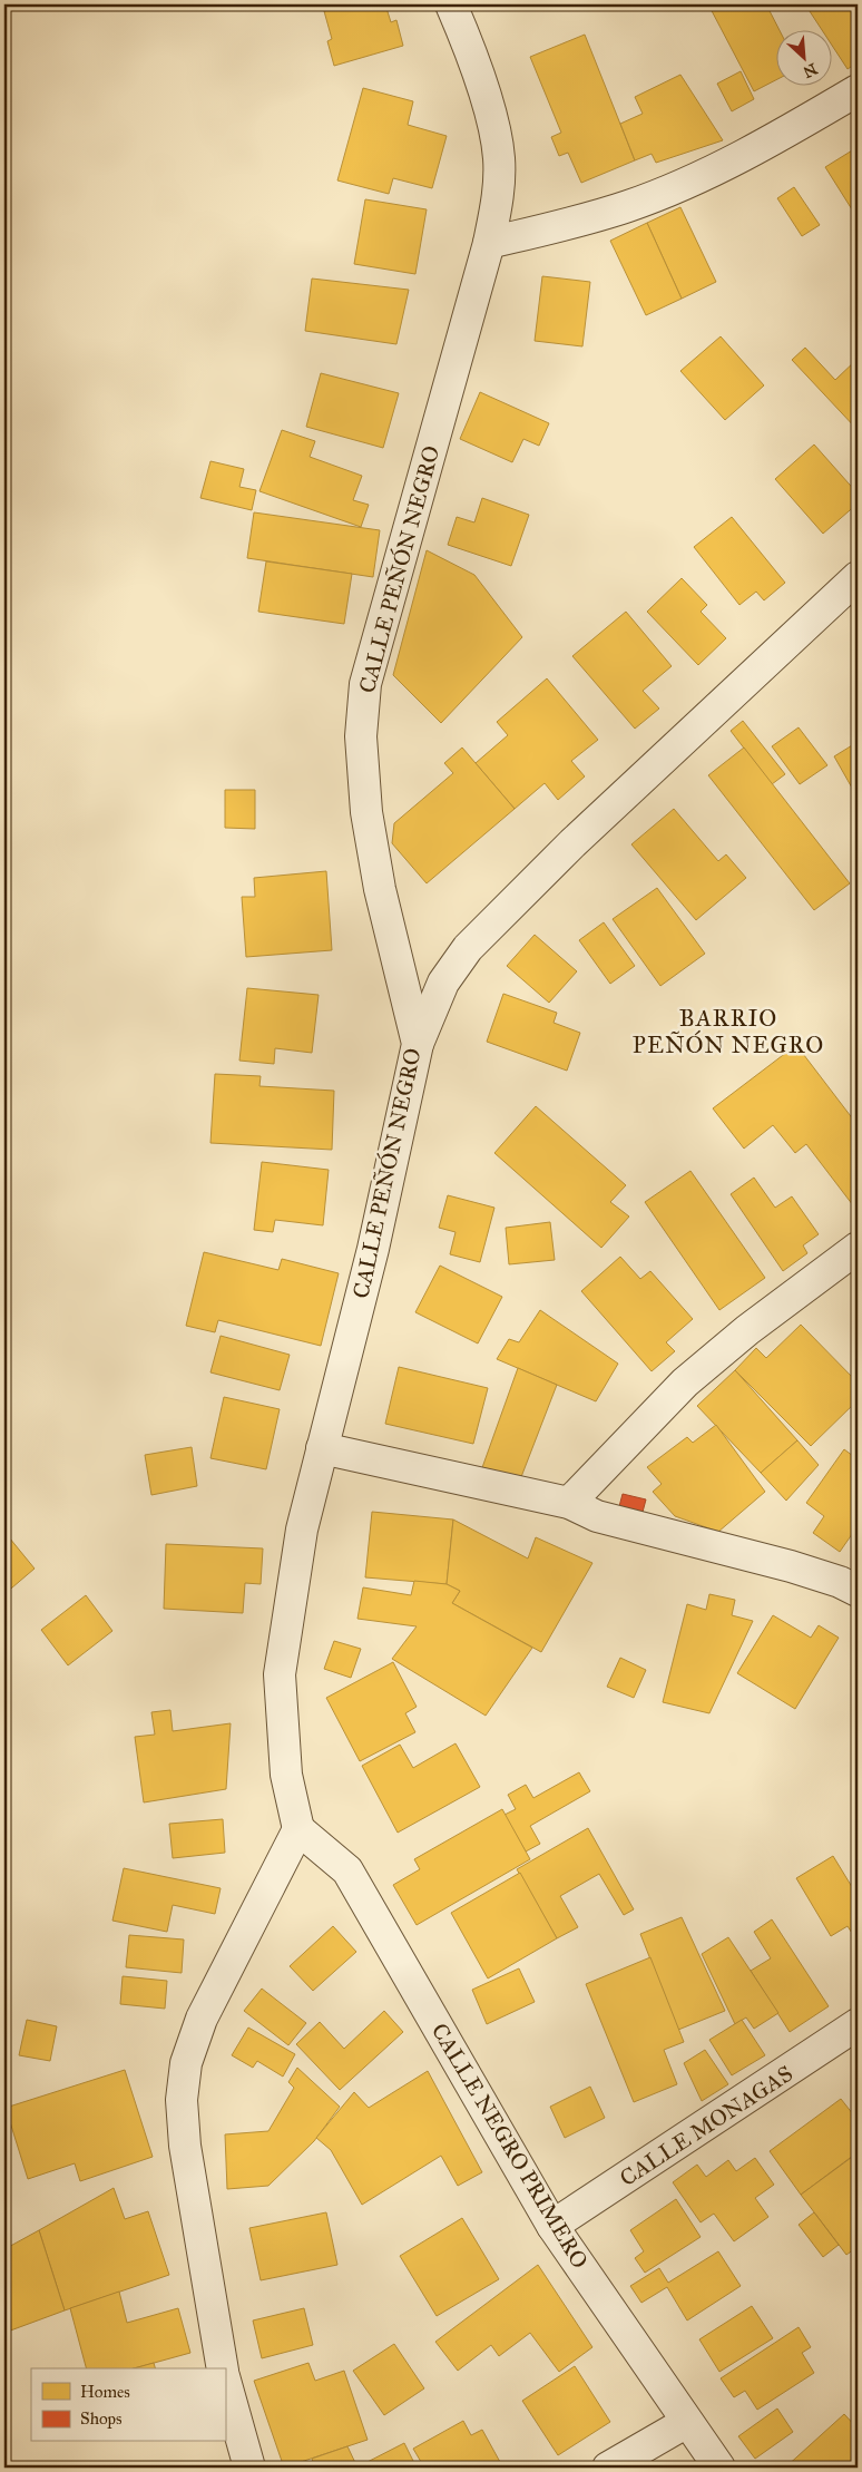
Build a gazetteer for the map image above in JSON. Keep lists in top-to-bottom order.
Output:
{
  "streets": {
    "street": ["CALLE PEÑÓN NEGRO", "CALLE MONAGAS", "CALLE NEGRO PRIMERO"]
  },
  "crossings": [
    ["CALLE PEÑÓN NEGRO", "CALLE NEGRO PRIMERO"],
    ["CALLE MONAGAS", "CALLE NEGRO PRIMERO"]
  ],
  "districts": ["BARRIO PEÑÓN NEGRO"],
  "legend": ["Homes", "Shops"],
  "north": "bottom right"
}
